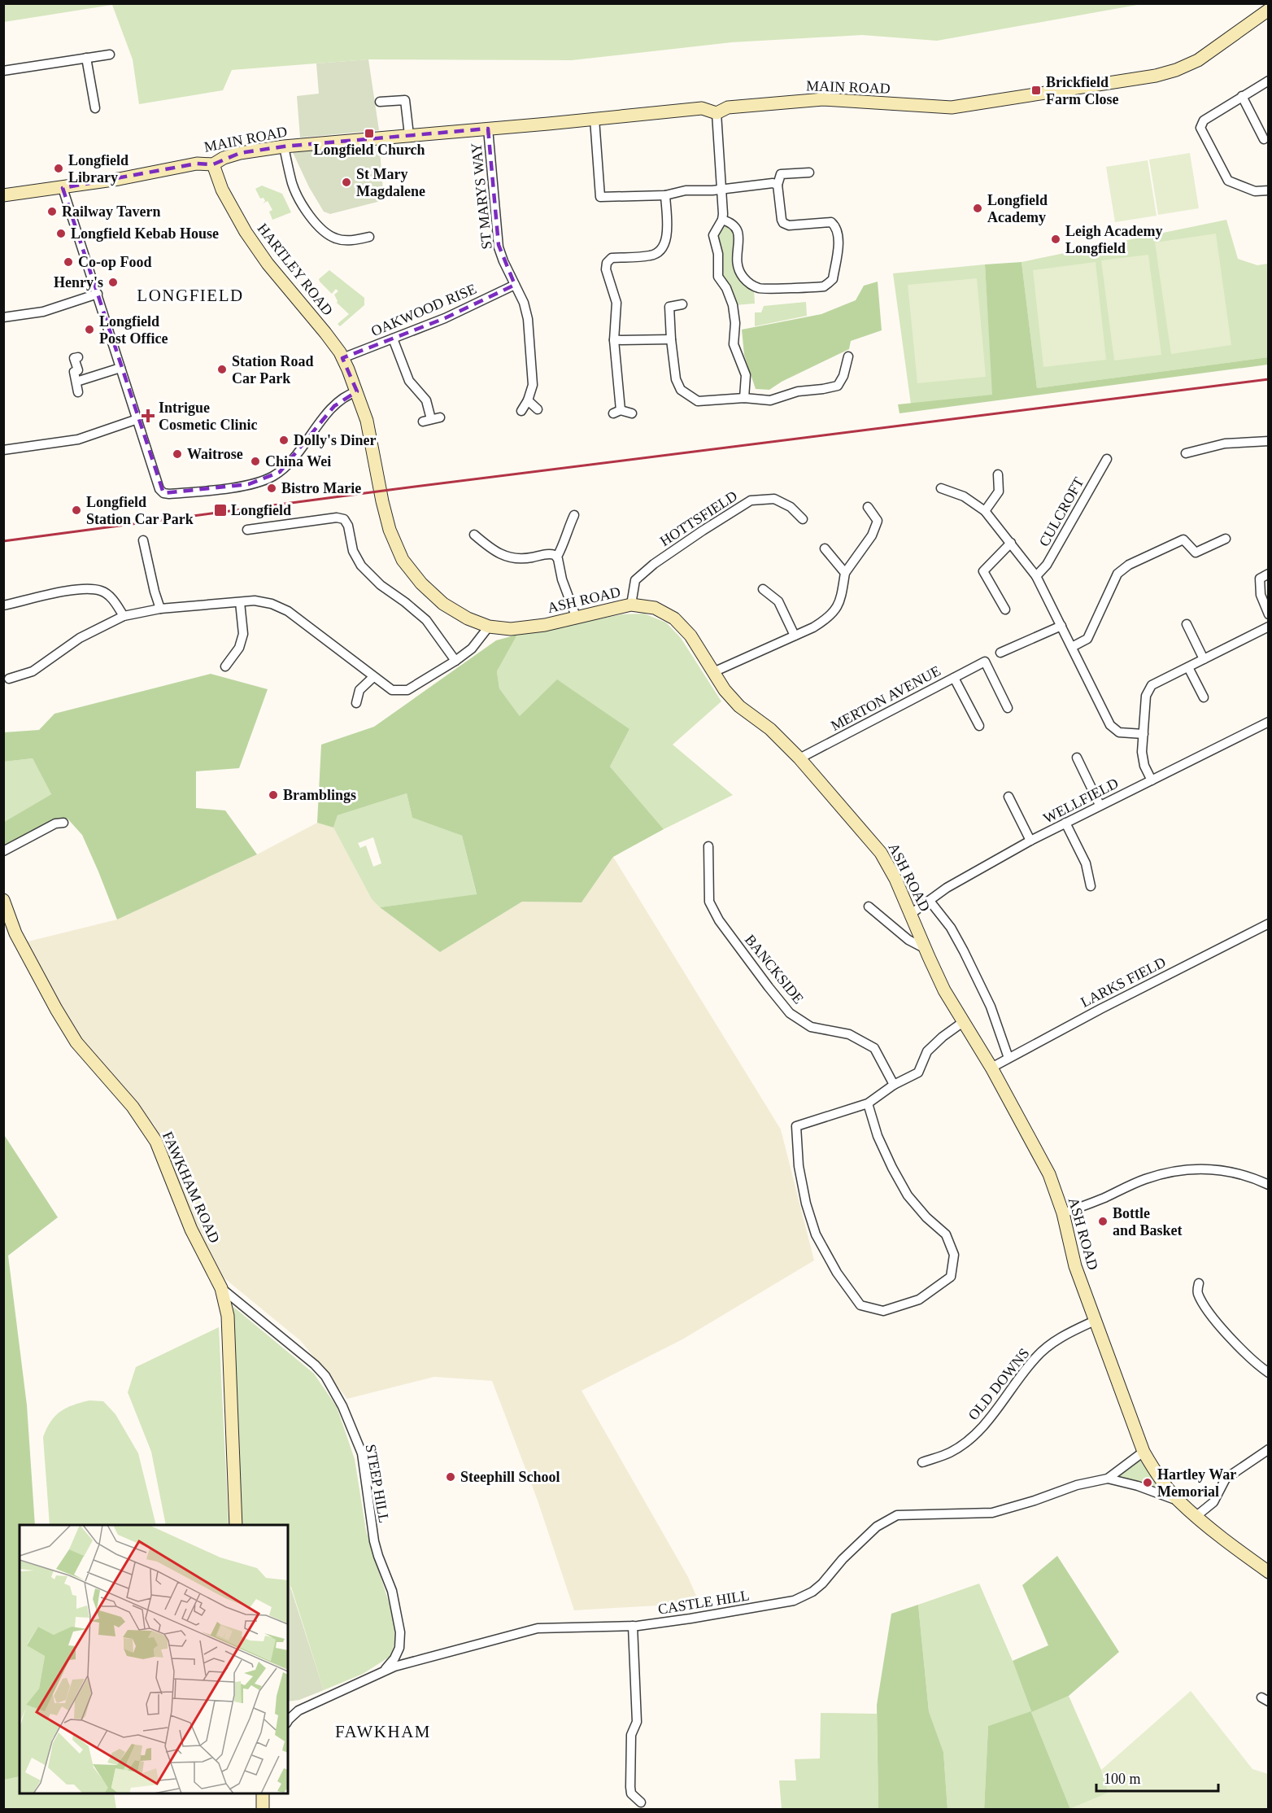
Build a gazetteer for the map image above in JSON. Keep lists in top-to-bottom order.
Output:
{
  "streets": {
    "street": [
      "MAIN ROAD",
      "ST MARYS WAY",
      "HARTLEY ROAD",
      "OAKWOOD RISE",
      "CULCROFT",
      "HOTTSFIELD",
      "ASH ROAD",
      "MERTON AVENUE",
      "WELLFIELD",
      "BANCKSIDE",
      "LARKS FIELD",
      "FAWKHAM ROAD",
      "OLD DOWNS",
      "STEEP HILL",
      "CASTLE HILL"
    ]
  },
  "crossings": [
    ["MAIN ROAD", "ST MARYS WAY"],
    ["MAIN ROAD", "HARTLEY ROAD"],
    ["ST MARYS WAY", "OAKWOOD RISE"],
    ["HARTLEY ROAD", "OAKWOOD RISE"],
    ["HARTLEY ROAD", "ASH ROAD"],
    ["HOTTSFIELD", "ASH ROAD"],
    ["ASH ROAD", "MERTON AVENUE"],
    ["ASH ROAD", "WELLFIELD"],
    ["ASH ROAD", "LARKS FIELD"],
    ["ASH ROAD", "OLD DOWNS"],
    ["ASH ROAD", "CASTLE HILL"],
    ["FAWKHAM ROAD", "STEEP HILL"]
  ],
  "districts": ["LONGFIELD", "FAWKHAM"],
  "places": {
    "transit": ["Brickfield Farm Close", "Longfield Church", "Longfield"],
    "other": [
      "Longfield Library",
      "St Mary Magdalene",
      "Longfield Academy",
      "Railway Tavern",
      "Longfield Kebab House",
      "Leigh Academy Longfield",
      "Co-op Food",
      "Henry's",
      "Longfield Post Office",
      "Station Road Car Park",
      "Dolly's Diner",
      "Waitrose",
      "China Wei",
      "Bistro Marie",
      "Longfield Station Car Park",
      "Bramblings",
      "Bottle and Basket",
      "Steephill School",
      "Hartley War Memorial"
    ],
    "health": ["Intrigue Cosmetic Clinic"]
  },
  "scale_bar": "100 m"
}
